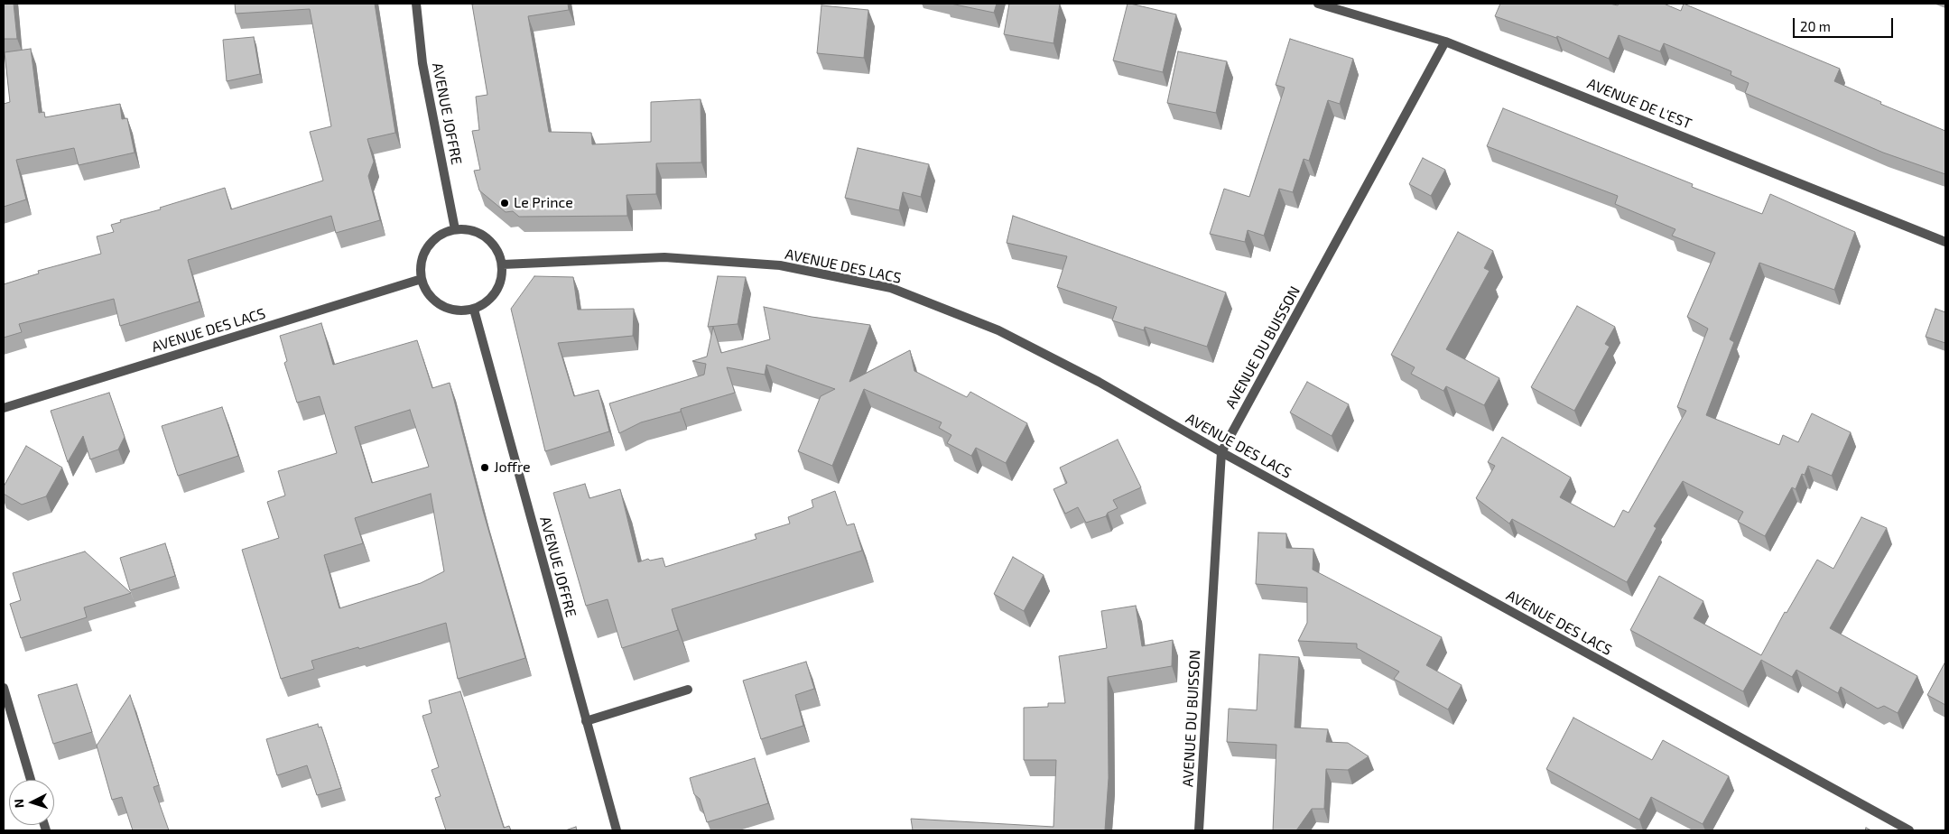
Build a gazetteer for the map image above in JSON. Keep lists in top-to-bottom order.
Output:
{
  "streets": {
    "street": [
      "AVENUE DE L'EST",
      "AVENUE JOFFRE",
      "AVENUE DES LACS",
      "AVENUE DU BUISSON"
    ]
  },
  "crossings": [
    ["AVENUE DE L'EST", "AVENUE DU BUISSON"],
    ["AVENUE JOFFRE", "AVENUE DES LACS"],
    ["AVENUE DES LACS", "AVENUE DU BUISSON"]
  ],
  "places": ["Le Prince", "Joffre"],
  "scale_bar": "20 m",
  "north": "left"
}
